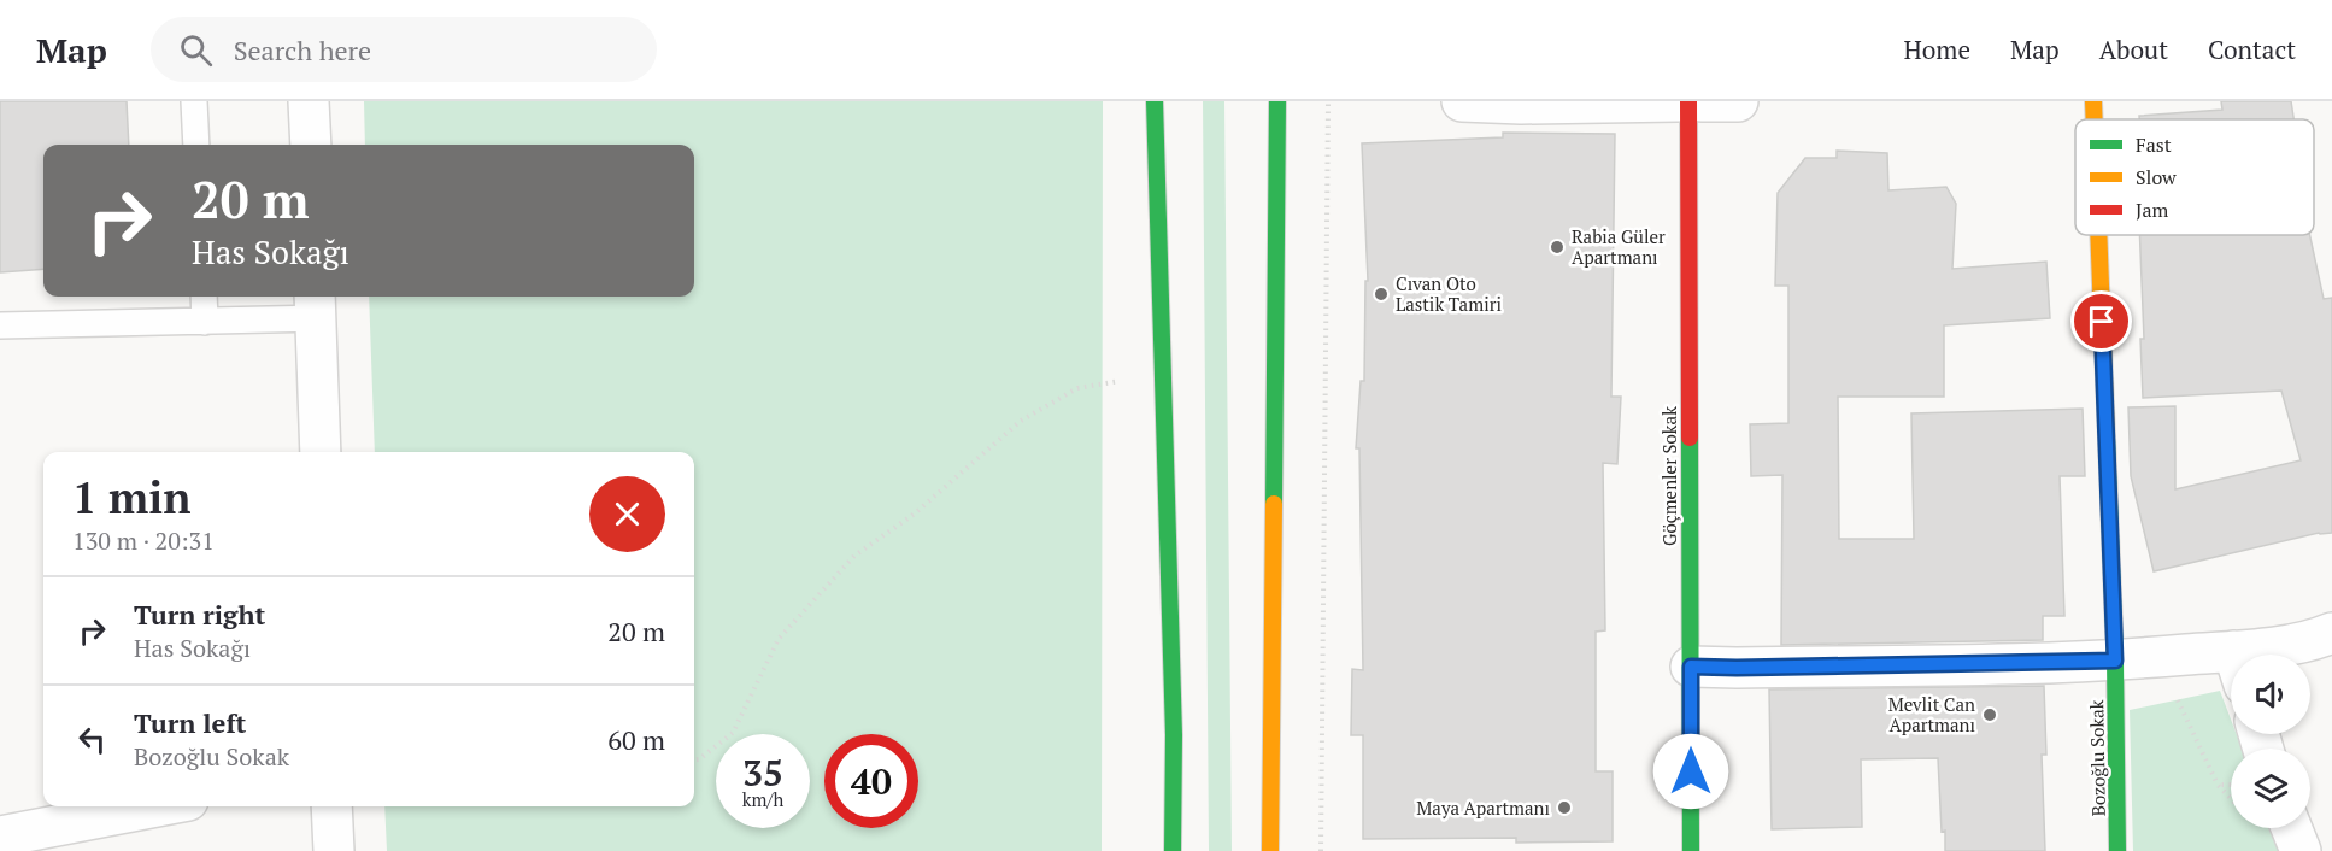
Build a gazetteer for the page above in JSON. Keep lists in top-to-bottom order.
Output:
{
  "streets": {
    "street": ["Göçmenler Sokak", "Bozoğlu Sokak"]
  },
  "places": [
    "Rabia Güler Apartmanı",
    "Cıvan Oto Lastik Tamiri",
    "Mevlit Can Apartmanı",
    "Maya Apartmanı"
  ],
  "legend": ["Fast", "Slow", "Jam"],
  "page": {
    "header": "Map",
    "search": "Search here",
    "nav": [
      "Home",
      "Map",
      "About",
      "Contact"
    ],
    "turn": ["20 m", "Has Sokağı"],
    "heading": ["1 min", "130 m · 20:31"],
    "list": [
      {
        "name": "Turn right",
        "note": "Has Sokağı",
        "value": "20 m"
      },
      {
        "name": "Turn left",
        "note": "Bozoğlu Sokak",
        "value": "60 m"
      }
    ],
    "speed": "35 km/h",
    "limit": "40"
  }
}
